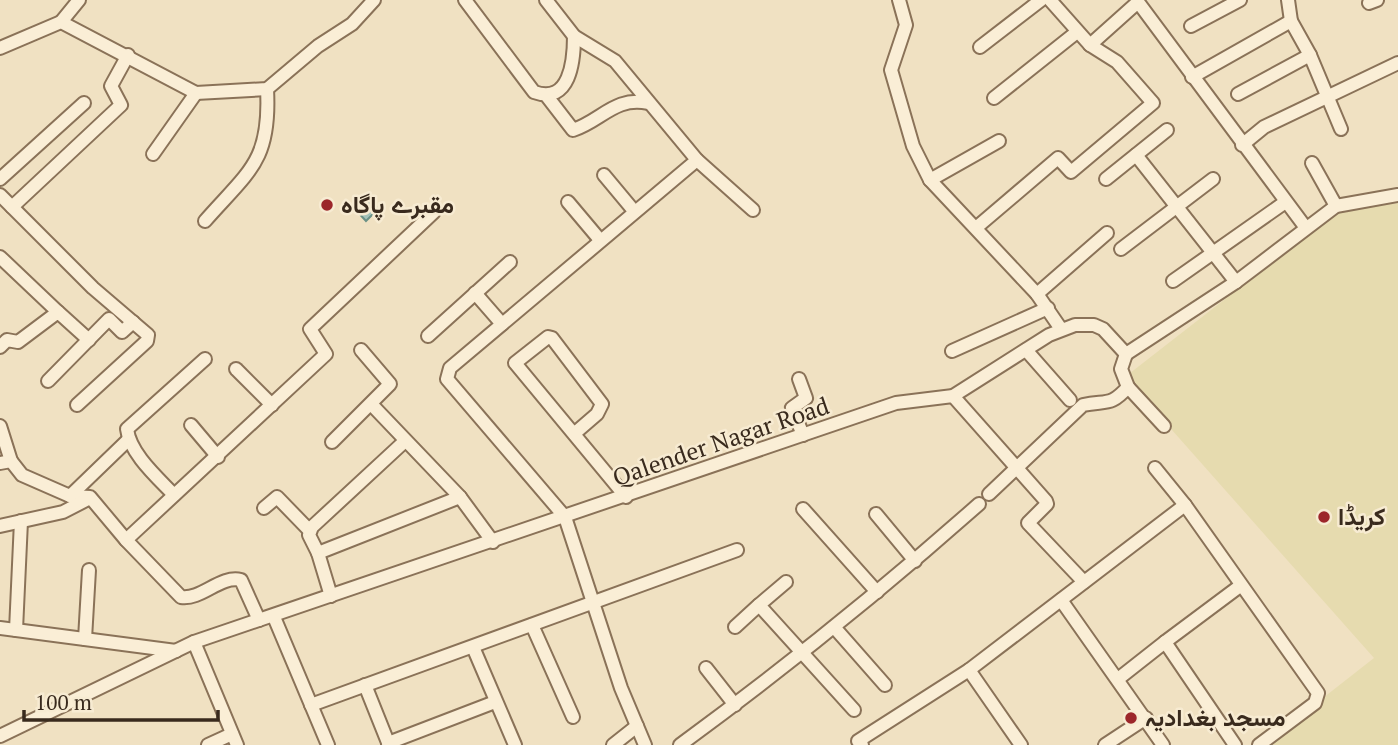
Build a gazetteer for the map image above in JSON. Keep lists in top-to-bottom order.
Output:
{
  "streets": {
    "street": ["Qalender Nagar Road"]
  },
  "places": ["مقبرے پاگاہ", "کریڈا", "مسجد بغدادیہ"],
  "scale_bar": "100 m"
}
